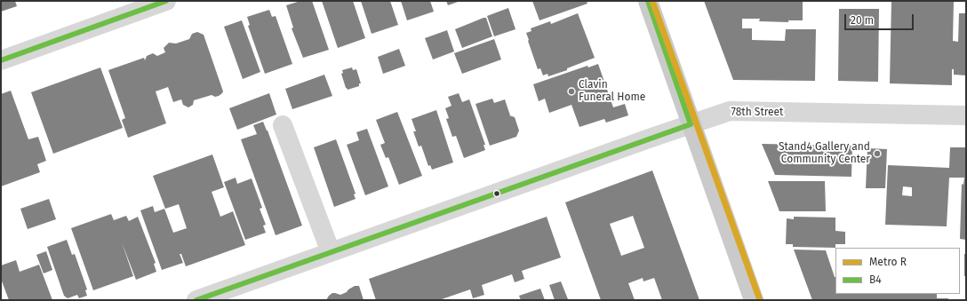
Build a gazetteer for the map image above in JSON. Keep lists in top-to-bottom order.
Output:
{
  "streets": {
    "street": ["78th Street"]
  },
  "places": ["Clavin Funeral Home", "Stand4 Gallery and Community Center"],
  "lines": ["metro line R", "transit line B4"],
  "legend": ["Metro R", "B4"],
  "scale_bar": "20 m"
}
